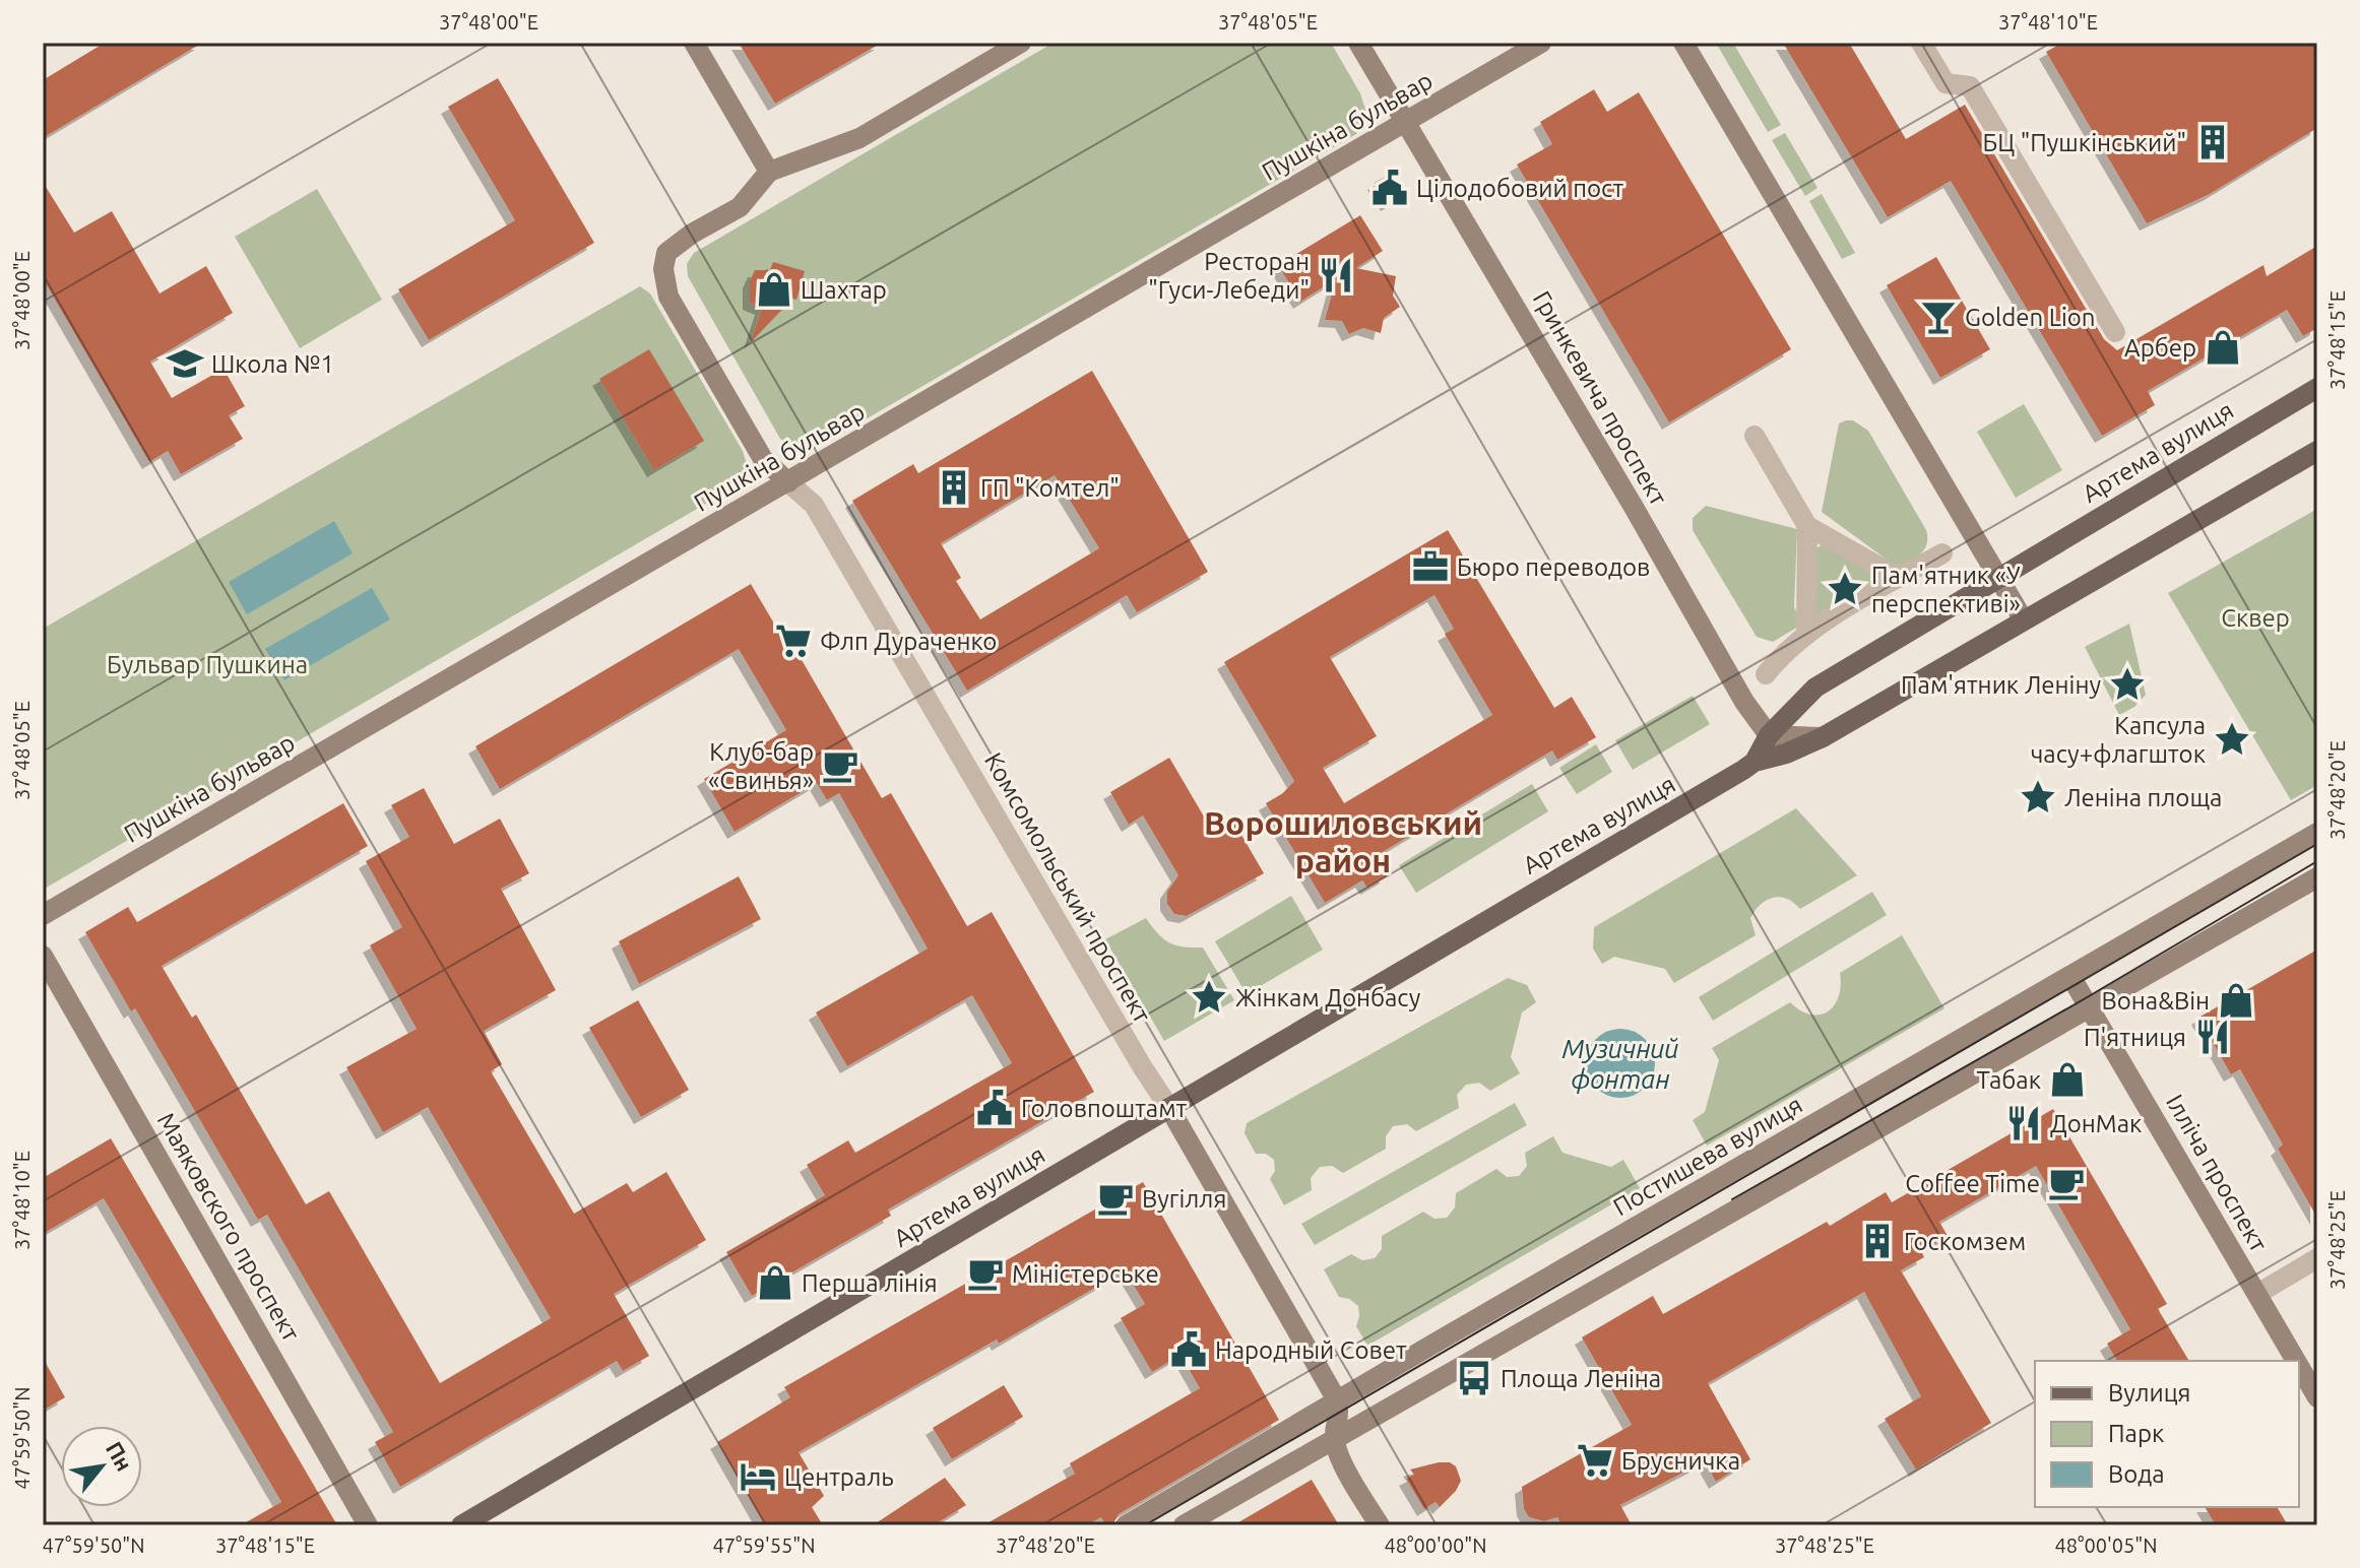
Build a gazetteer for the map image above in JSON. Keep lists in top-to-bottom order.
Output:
{
  "streets": {
    "main road": ["Артема вулиця"],
    "street": [
      "Пушкіна бульвар",
      "Гринкевича проспект",
      "Комсомольський проспект",
      "Постишева вулиця",
      "Ілліча проспект",
      "Маяковского проспект"
    ]
  },
  "crossings": [
    ["Пушкіна бульвар", "Гринкевича проспект"],
    ["Пушкіна бульвар", "Комсомольський проспект"],
    ["Гринкевича проспект", "Артема вулиця"],
    ["Артема вулиця", "Комсомольський проспект"],
    ["Комсомольський проспект", "Постишева вулиця"],
    ["Постишева вулиця", "Ілліча проспект"]
  ],
  "districts": ["Ворошиловський район"],
  "water": ["Музичний фонтан"],
  "parks": ["Сквер", "Бульвар Пушкина"],
  "places": {
    "building": ["БЦ \"Пушкінський\"", "ГП \"Комтел\"", "Госкомзем"],
    "public building": ["Цілодобовий пост", "Головпоштамт", "Народный Совет"],
    "restaurant": ["Ресторан \"Гуси-Лебеди\"", "П'ятниця", "ДонМак"],
    "shop": [
      "Шахтар",
      "Арбер",
      "Вона&Він",
      "Табак",
      "Перша лінія"
    ],
    "bar": ["Golden Lion"],
    "school or university": ["Школа №1"],
    "office": ["Бюро переводов"],
    "place": [
      "Пам'ятник «У перспективі»",
      "Пам'ятник Леніну",
      "Капсула часу+флагшток",
      "Леніна площа",
      "Жінкам Донбасу"
    ],
    "supermarket": ["Флп Дураченко", "Брусничка"],
    "cafe": [
      "Клуб-бар «Свинья»",
      "Coffee Time",
      "Вугілля",
      "Міністерське"
    ],
    "bus stop": ["Площа Леніна"],
    "hotel": ["Централь"]
  },
  "legend": ["Вулиця", "Парк", "Вода"],
  "north": "top right",
  "coordinates": [
    "37°48'00\"E",
    "37°48'05\"E",
    "37°48'10\"E",
    "37°48'15\"E",
    "37°48'20\"E",
    "37°48'25\"E",
    "47°59'50\"N",
    "47°59'55\"N",
    "48°00'00\"N",
    "48°00'05\"N"
  ]
}
